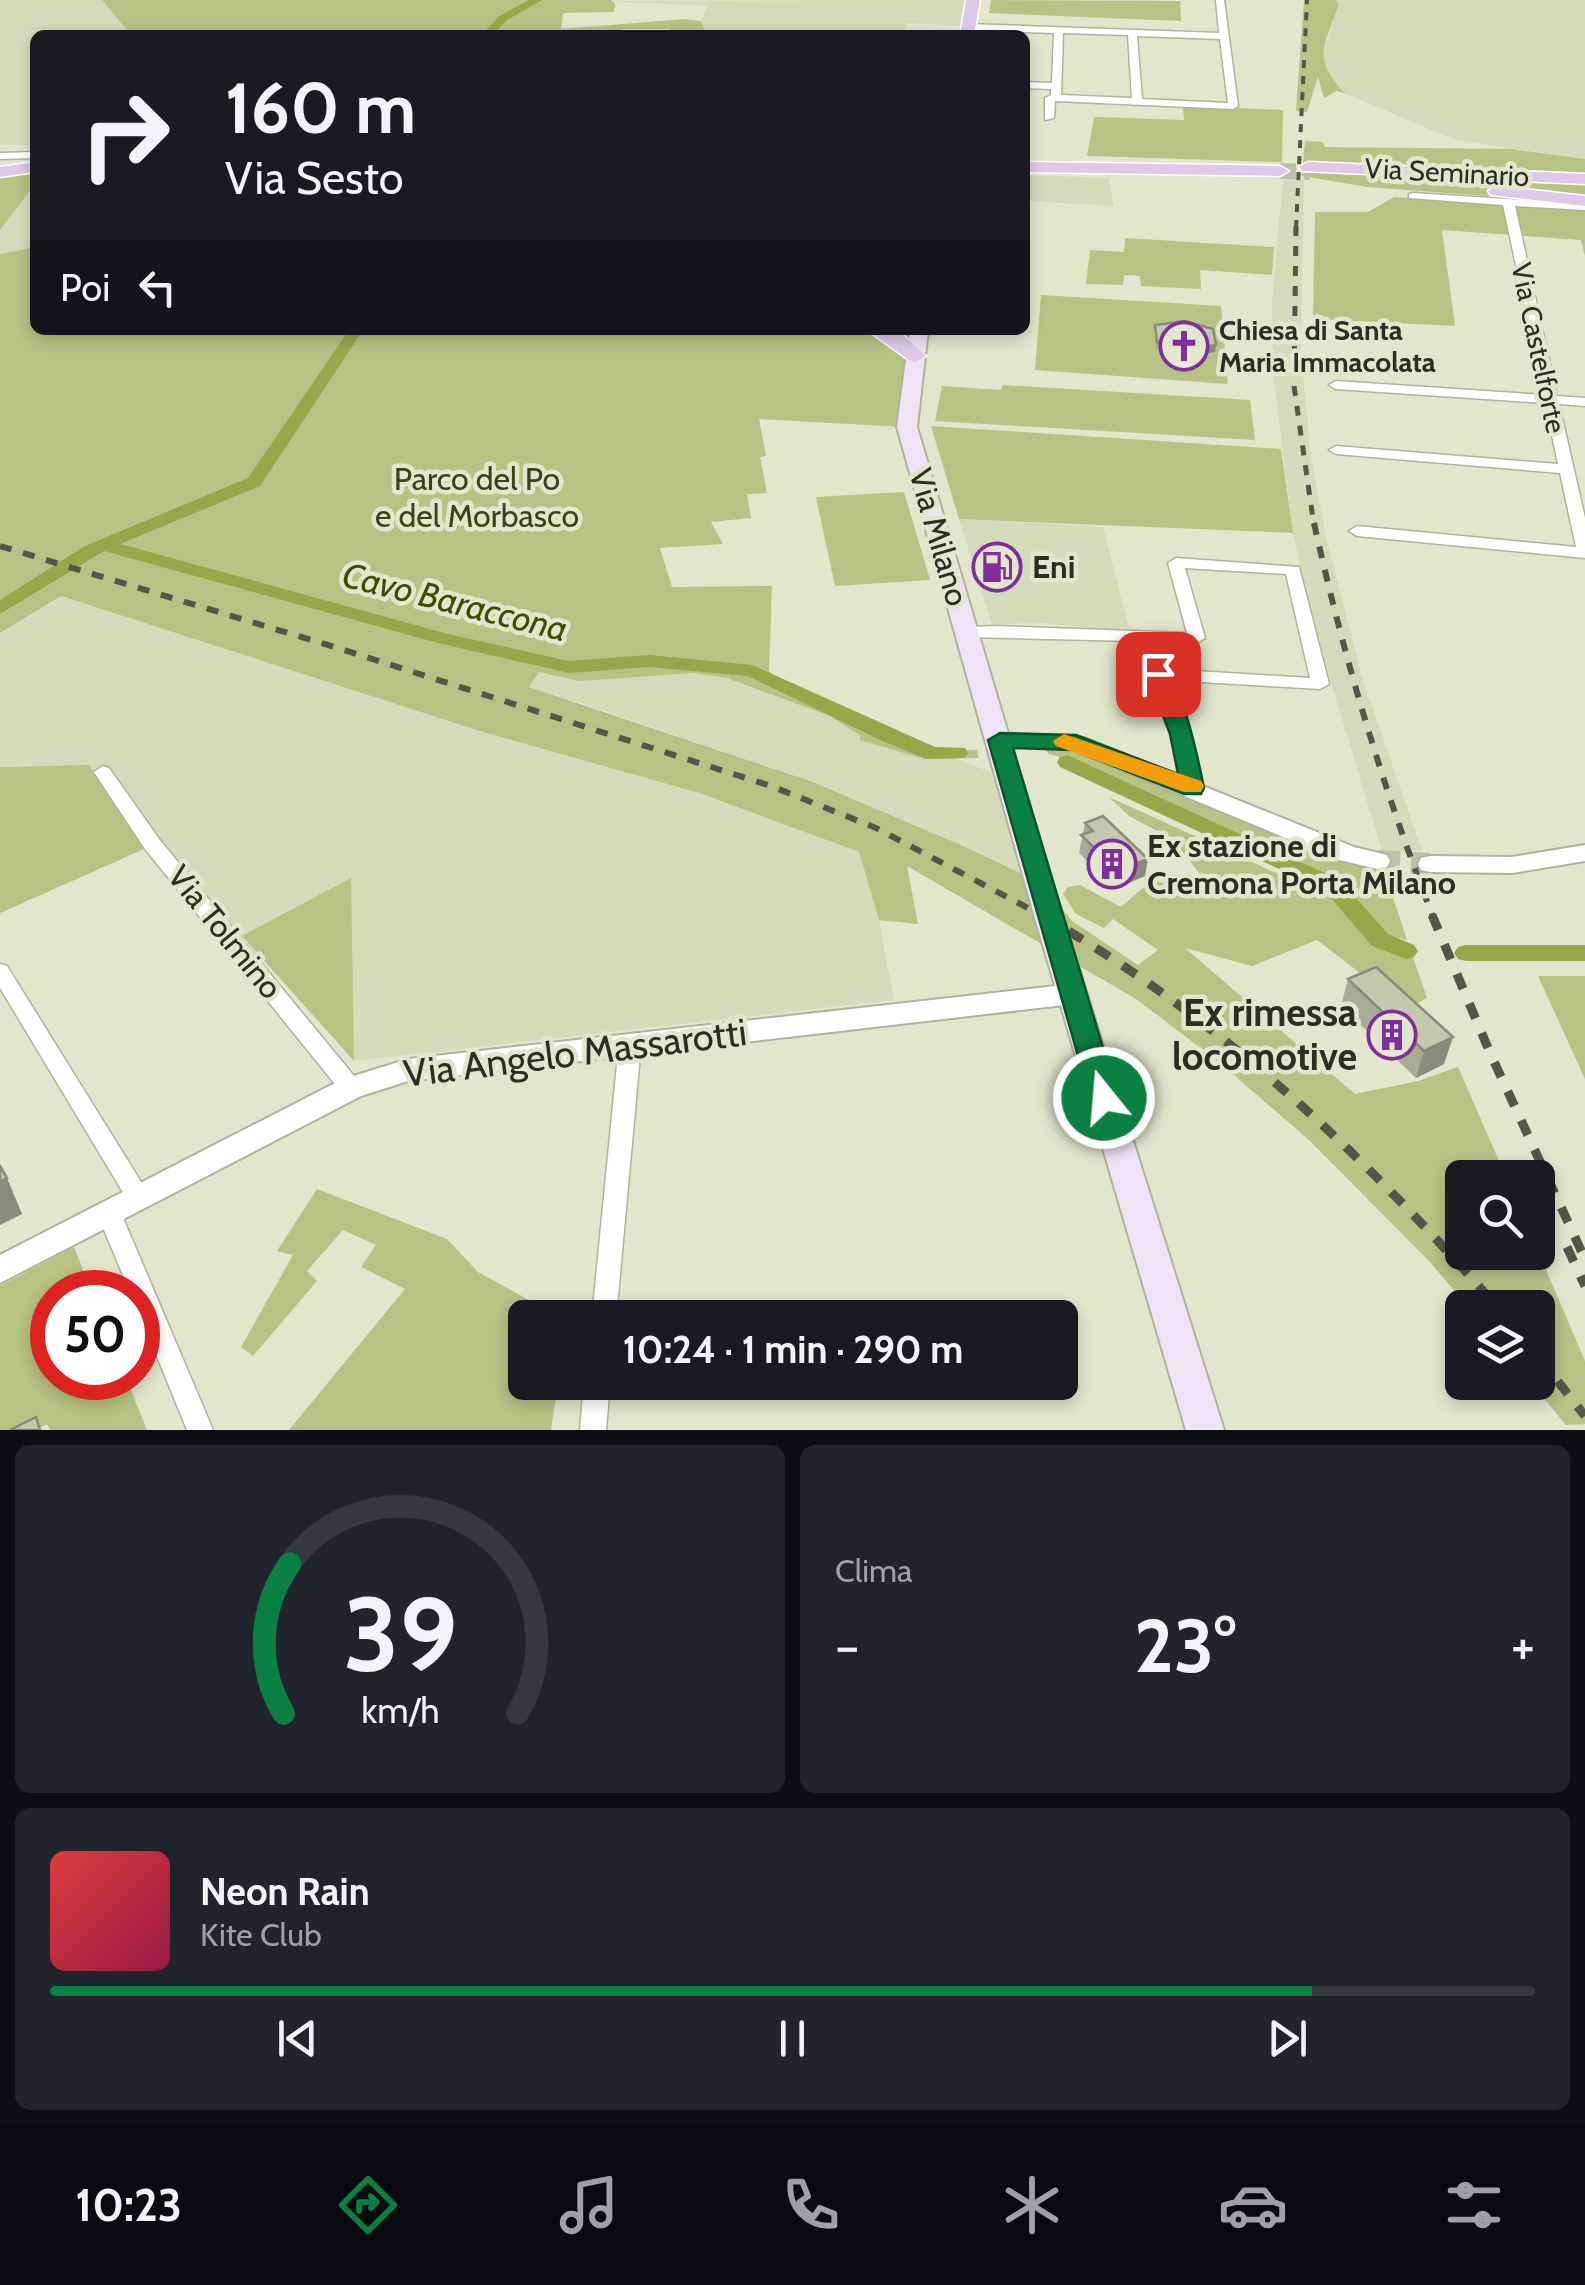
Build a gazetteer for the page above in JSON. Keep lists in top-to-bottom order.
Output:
{
  "streets": {
    "main road": ["Via Seminario", "Via Milano"],
    "street": ["Via Castelforte", "Via Tolmino", "Via Angelo Massarotti"]
  },
  "crossings": [
    ["Via Milano", "Via Angelo Massarotti"],
    ["Via Tolmino", "Via Angelo Massarotti"]
  ],
  "water": ["Cavo Baraccona"],
  "parks": ["Parco del Po e del Morbasco"],
  "places": {
    "church": ["Chiesa di Santa Maria Immacolata"],
    "fuel station": ["Eni"],
    "building": ["Ex stazione di Cremona Porta Milano", "Ex rimessa locomotive"]
  },
  "page": {
    "turn": ["160 m", "Via Sesto"],
    "then": "Poi",
    "limit": "50",
    "trip": "10:24 · 1 min · 290 m",
    "tile": "Clima",
    "heat": ["−", "23°", "+"],
    "song": ["Neon Rain", "Kite Club"],
    "tabs": "10:23",
    "gauge": ["39", "km/h"]
  }
}
